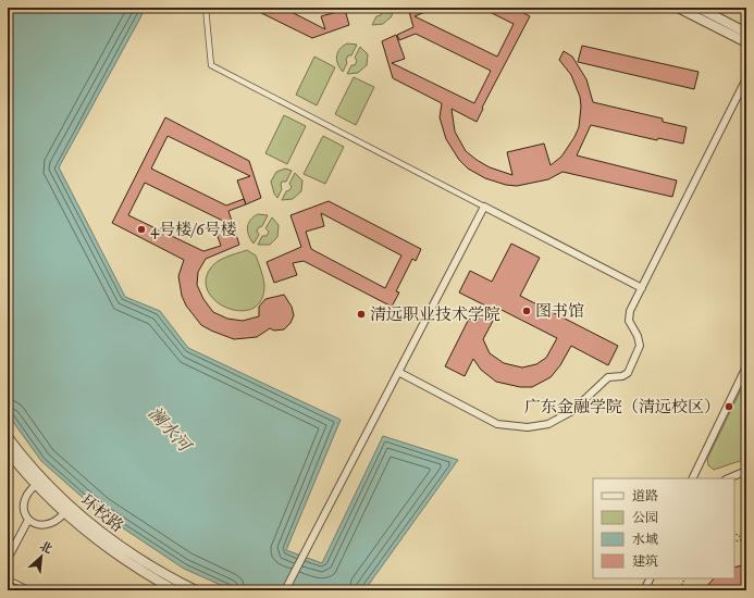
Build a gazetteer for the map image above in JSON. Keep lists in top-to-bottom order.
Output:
{
  "streets": {
    "street": ["环校路"]
  },
  "water": ["澜水河"],
  "places": [
    "4号楼/6号楼",
    "图书馆",
    "清远职业技术学院",
    "广东金融学院（清远校区）"
  ],
  "legend": [
    "道路",
    "公园",
    "水域",
    "建筑"
  ],
  "north": "top right"
}
